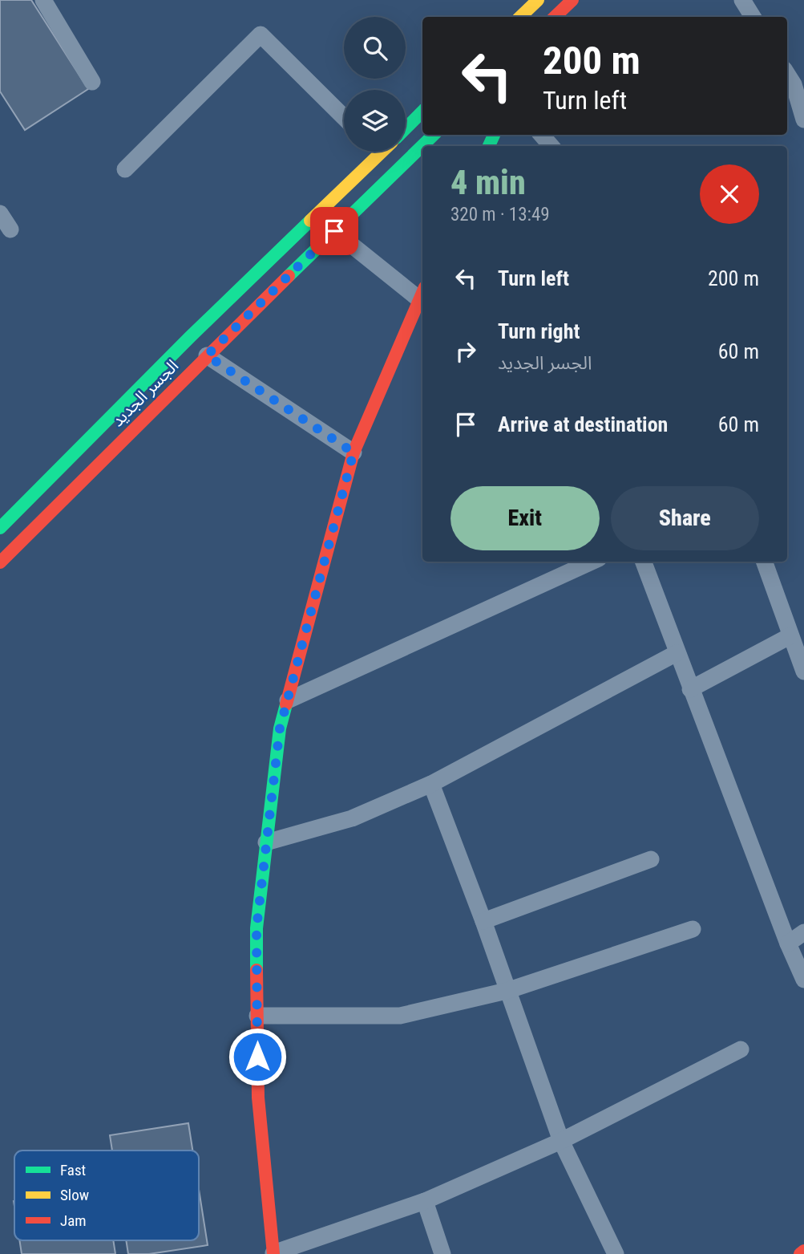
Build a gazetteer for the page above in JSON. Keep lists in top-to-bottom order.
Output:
{
  "streets": {
    "main road": ["الجسر الجديد"]
  },
  "legend": ["Fast", "Slow", "Jam"],
  "page": {
    "turn": ["200 m", "Turn left"],
    "heading": ["4 min", "320 m · 13:49"],
    "list": [
      {
        "name": "Turn left",
        "value": "200 m"
      },
      {
        "name": "Turn right",
        "note": "الجسر الجديد",
        "value": "60 m"
      },
      {
        "name": "Arrive at destination",
        "value": "60 m"
      }
    ],
    "buttons": ["Exit", "Share"]
  }
}
